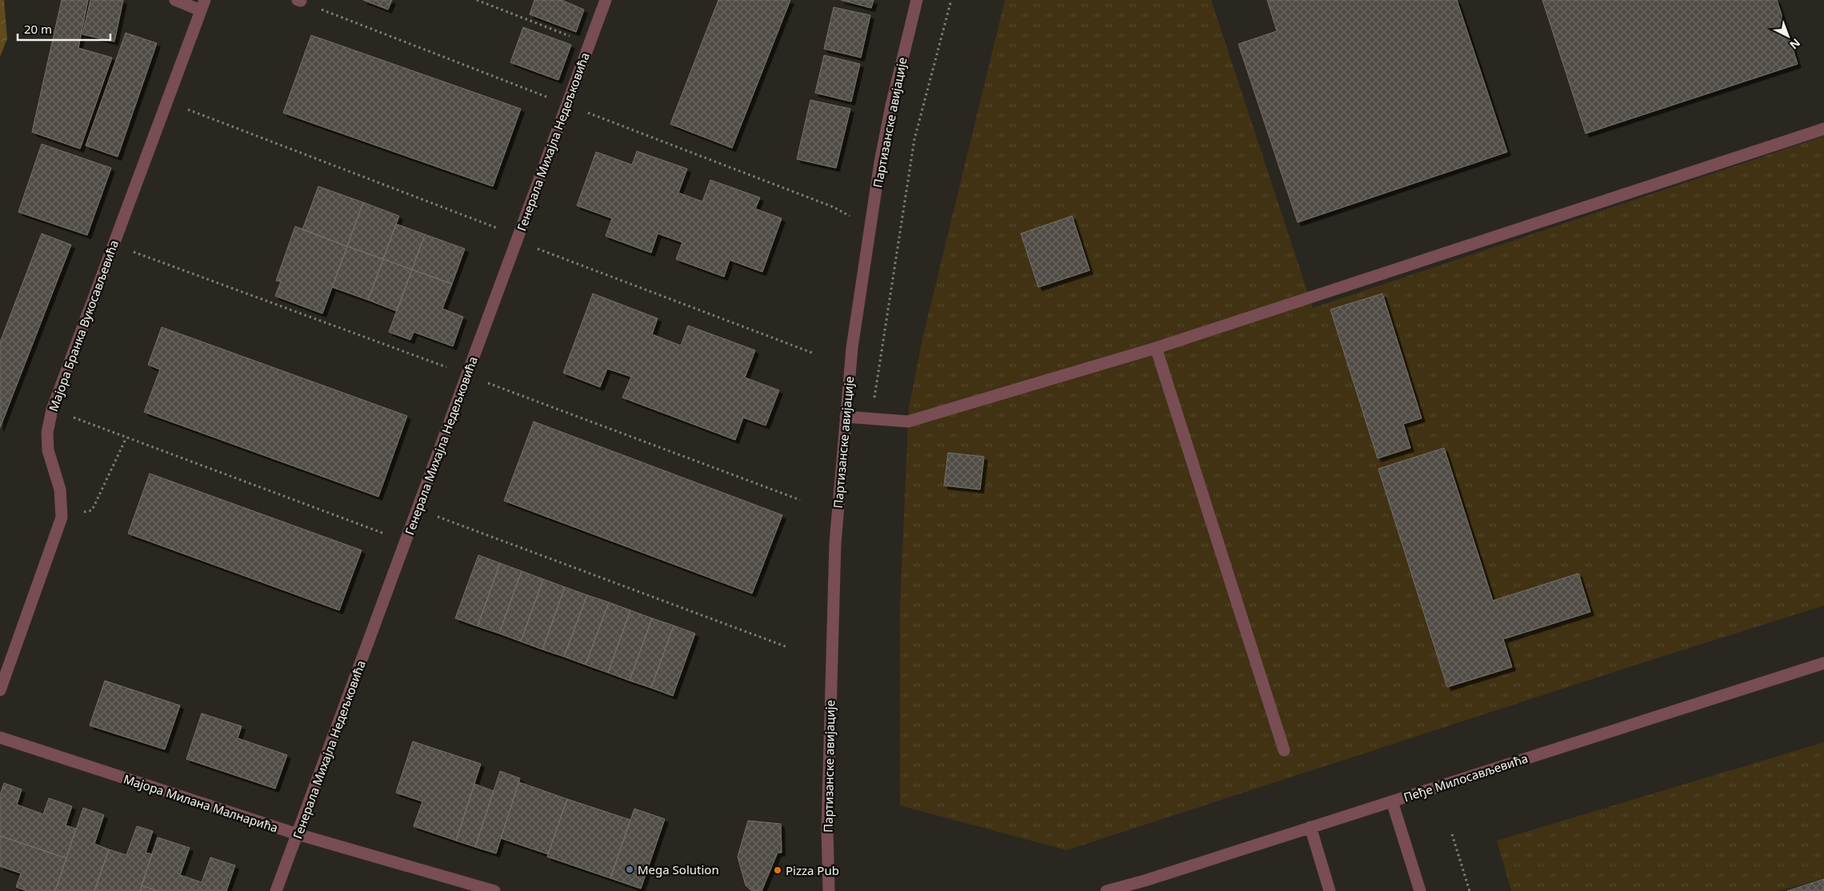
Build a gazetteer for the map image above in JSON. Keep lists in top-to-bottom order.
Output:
{
  "streets": {
    "street": [
      "Партизанске авијације",
      "Генерала Михајла Недељковића",
      "Мајора Бранка Вукосављевића",
      "Пеђе Милосављевића",
      "Мајора Милана Малнарића"
    ]
  },
  "crossings": [
    ["Генерала Михајла Недељковића", "Мајора Милана Малнарића"]
  ],
  "places": ["Mega Solution", "Pizza Pub"],
  "scale_bar": "20 m",
  "north": "bottom right"
}
